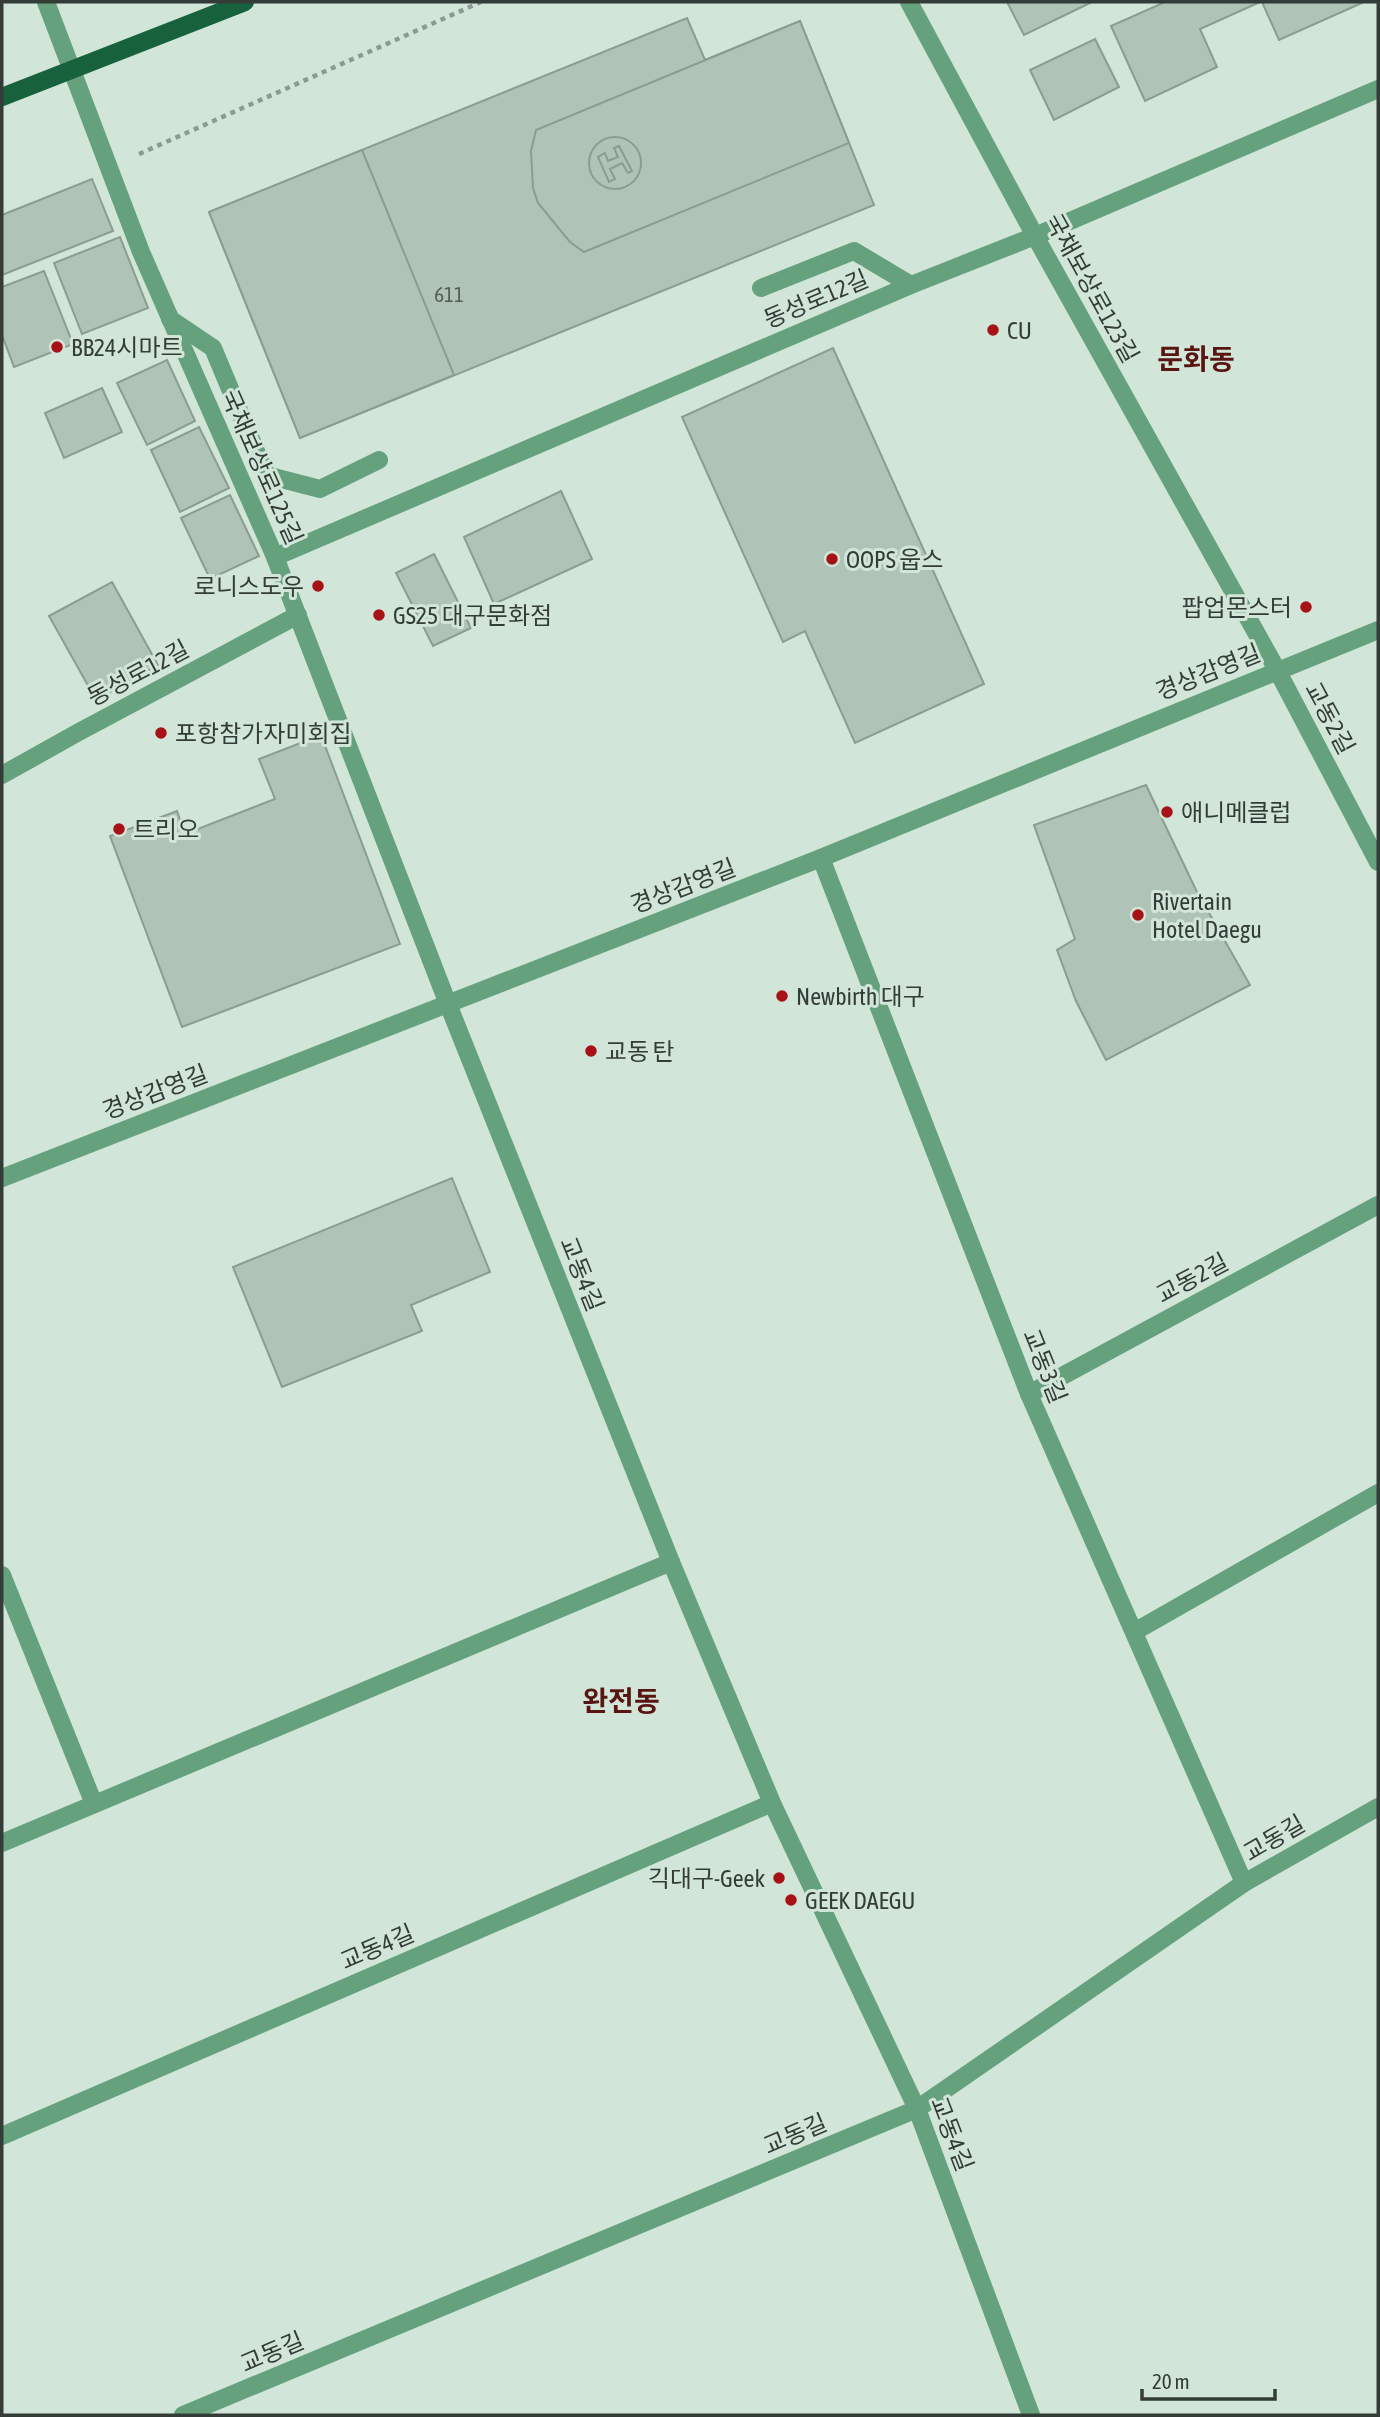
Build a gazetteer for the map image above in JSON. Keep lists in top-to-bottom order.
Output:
{
  "streets": {
    "street": [
      "국채보상로123길",
      "동성로12길",
      "국채보상로125길",
      "경상감영길",
      "교동2길",
      "교동4길",
      "교동3길",
      "교동길"
    ]
  },
  "crossings": [
    ["국채보상로123길", "동성로12길"],
    ["국채보상로123길", "경상감영길"],
    ["국채보상로123길", "교동2길"],
    ["동성로12길", "국채보상로125길"],
    ["국채보상로125길", "경상감영길"],
    ["국채보상로125길", "교동4길"],
    ["경상감영길", "교동2길"],
    ["경상감영길", "교동4길"],
    ["경상감영길", "교동3길"],
    ["교동2길", "교동3길"],
    ["교동4길", "교동길"],
    ["교동3길", "교동길"]
  ],
  "districts": ["문화동", "완전동"],
  "places": [
    "CU",
    "BB24시마트",
    "OOPS 웁스",
    "로니스도우",
    "팝업몬스터",
    "GS25 대구문화점",
    "포항참가자미회집",
    "애니메클럽",
    "트리오",
    "Rivertain Hotel Daegu",
    "Newbirth 대구",
    "교동 탄",
    "긱대구-Geek",
    "GEEK DAEGU"
  ],
  "house_numbers": ["611"],
  "scale_bar": "20 m"
}
